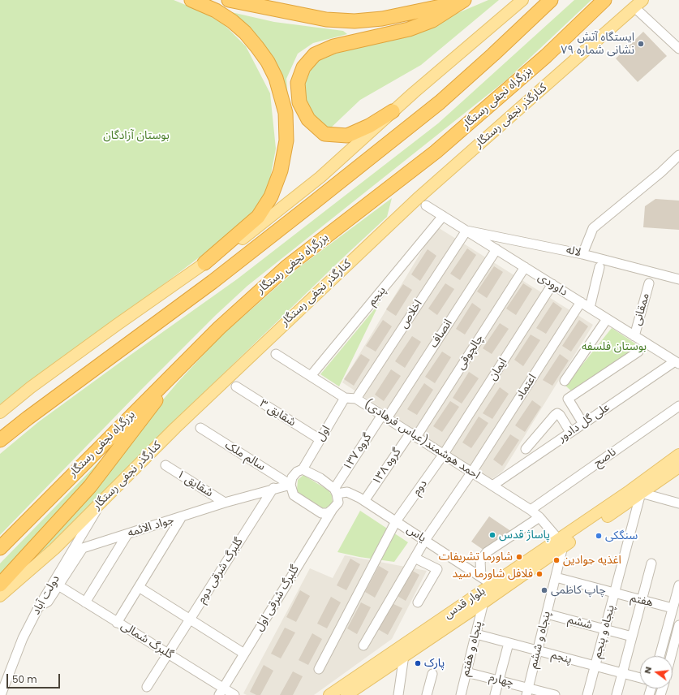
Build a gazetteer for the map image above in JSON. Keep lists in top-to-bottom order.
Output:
{
  "streets": {
    "highway": ["بزرگراه نجفی رستگار"],
    "main road": ["کنارگذر نجفی رستگار", "بلوار قدس"],
    "street": [
      "لاله",
      "داوودی",
      "پنجم",
      "ممقانی",
      "اخلاص",
      "انصاف",
      "چالچوقی",
      "ایمان",
      "اعتماد",
      "شقایق ۳",
      "علی گل دادور",
      "اول",
      "احمد هوشمند(عباس فرهادی)",
      "گروه ۱۳۷",
      "سالم ملک",
      "ناصح",
      "گروه ۱۳۸",
      "شقایق ۱",
      "دوم",
      "جواد الائمه",
      "یاس",
      "گلبرگ شرقی دوم",
      "دولت آباد",
      "گلبرگ شرقی اول",
      "هفتم",
      "ششم",
      "پنجاه و پنجم",
      "پنجاه و ششم",
      "گلبرگ شمالی",
      "پنجاه و هفتم",
      "چهارم"
    ]
  },
  "crossings": [
    ["کنارگذر نجفی رستگار", "دولت آباد"],
    ["لاله", "داوودی"],
    ["لاله", "اخلاص"],
    ["داوودی", "پنجم"],
    ["داوودی", "ممقانی"],
    ["داوودی", "اخلاص"],
    ["داوودی", "انصاف"],
    ["داوودی", "چالچوقی"],
    ["داوودی", "ایمان"],
    ["داوودی", "اعتماد"],
    ["داوودی", "علی گل دادور"],
    ["پنجم", "احمد هوشمند(عباس فرهادی)"],
    ["پنجم", "پنجاه و پنجم"],
    ["پنجم", "پنجاه و ششم"],
    ["پنجم", "پنجاه و هفتم"],
    ["اخلاص", "احمد هوشمند(عباس فرهادی)"],
    ["انصاف", "احمد هوشمند(عباس فرهادی)"],
    ["انصاف", "گروه ۱۳۷"],
    ["چالچوقی", "احمد هوشمند(عباس فرهادی)"],
    ["چالچوقی", "گروه ۱۳۸"],
    ["ایمان", "احمد هوشمند(عباس فرهادی)"],
    ["ایمان", "دوم"],
    ["اعتماد", "احمد هوشمند(عباس فرهادی)"],
    ["شقایق ۳", "اول"],
    ["علی گل دادور", "احمد هوشمند(عباس فرهادی)"],
    ["اول", "احمد هوشمند(عباس فرهادی)"],
    ["اول", "سالم ملک"],
    ["اول", "جواد الائمه"],
    ["احمد هوشمند(عباس فرهادی)", "گروه ۱۳۷"],
    ["احمد هوشمند(عباس فرهادی)", "ناصح"],
    ["احمد هوشمند(عباس فرهادی)", "گروه ۱۳۸"],
    ["احمد هوشمند(عباس فرهادی)", "دوم"],
    ["احمد هوشمند(عباس فرهادی)", "بلوار قدس"],
    ["احمد هوشمند(عباس فرهادی)", "پنجاه و ششم"],
    ["گروه ۱۳۷", "یاس"],
    ["گروه ۱۳۷", "گلبرگ شرقی اول"],
    ["سالم ملک", "جواد الائمه"],
    ["گروه ۱۳۸", "یاس"],
    ["شقایق ۱", "جواد الائمه"],
    ["دوم", "یاس"],
    ["جواد الائمه", "گلبرگ شرقی دوم"],
    ["جواد الائمه", "دولت آباد"],
    ["جواد الائمه", "گلبرگ شمالی"],
    ["یاس", "بلوار قدس"],
    ["گلبرگ شرقی دوم", "گلبرگ شمالی"],
    ["گلبرگ شرقی اول", "گلبرگ شمالی"],
    ["هفتم", "پنجاه و پنجم"],
    ["هفتم", "پنجاه و ششم"],
    ["بلوار قدس", "پنجاه و پنجم"],
    ["بلوار قدس", "پنجاه و ششم"],
    ["بلوار قدس", "پنجاه و هفتم"],
    ["ششم", "پنجاه و پنجم"],
    ["ششم", "پنجاه و ششم"],
    ["پنجاه و ششم", "چهارم"],
    ["پنجاه و هفتم", "چهارم"]
  ],
  "parks": ["بوستان آزادگان", "بوستان فلسفه"],
  "places": [
    "ایستگاه آتش نشانی شماره ۷۹",
    "پاساژ قدس",
    "سنگکی",
    "شاورما تشریفات",
    "اغذیه جوادین",
    "فلافل شاورما سید",
    "چاپ كاظمى",
    "پارک"
  ],
  "scale_bar": "50 m",
  "north": "left"
}
